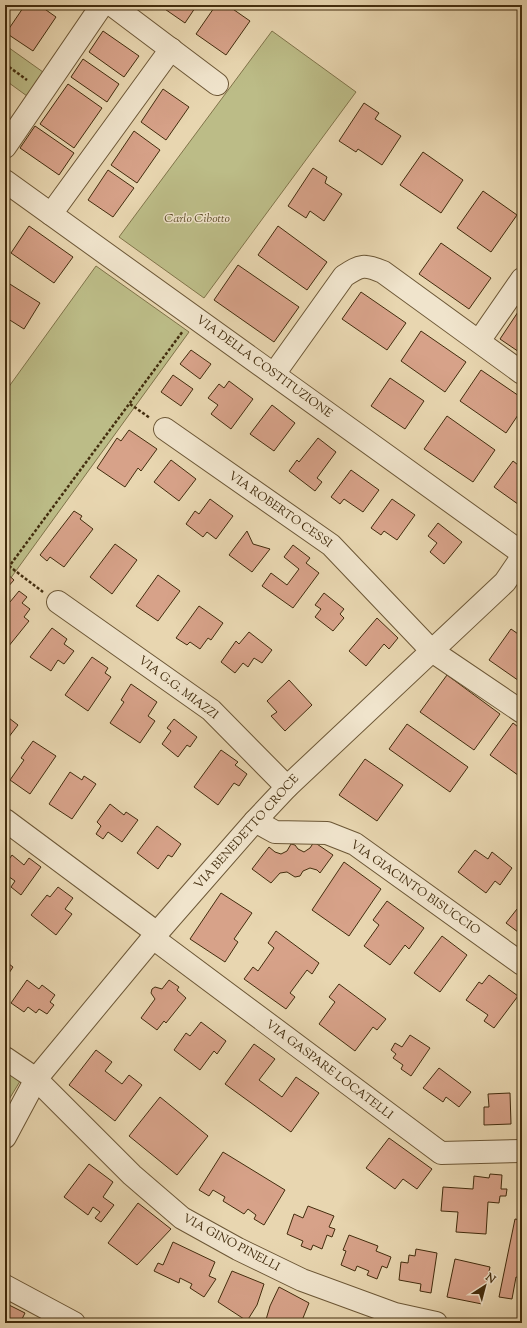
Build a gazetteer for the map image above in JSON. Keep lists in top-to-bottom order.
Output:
{
  "streets": {
    "street": [
      "VIA DELLA COSTITUZIONE",
      "VIA ROBERTO CESSI",
      "VIA G.G. MIAZZI",
      "VIA BENEDETTO CROCE",
      "VIA GIACINTO BISUCCIO",
      "VIA GASPARE LOCATELLI",
      "VIA GINO PINELLI"
    ]
  },
  "crossings": [
    ["VIA ROBERTO CESSI", "VIA BENEDETTO CROCE"],
    ["VIA G.G. MIAZZI", "VIA BENEDETTO CROCE"],
    ["VIA BENEDETTO CROCE", "VIA GIACINTO BISUCCIO"],
    ["VIA BENEDETTO CROCE", "VIA GASPARE LOCATELLI"],
    ["VIA BENEDETTO CROCE", "VIA GINO PINELLI"]
  ],
  "parks": ["Carlo Cibotto"],
  "north": "top right"
}
